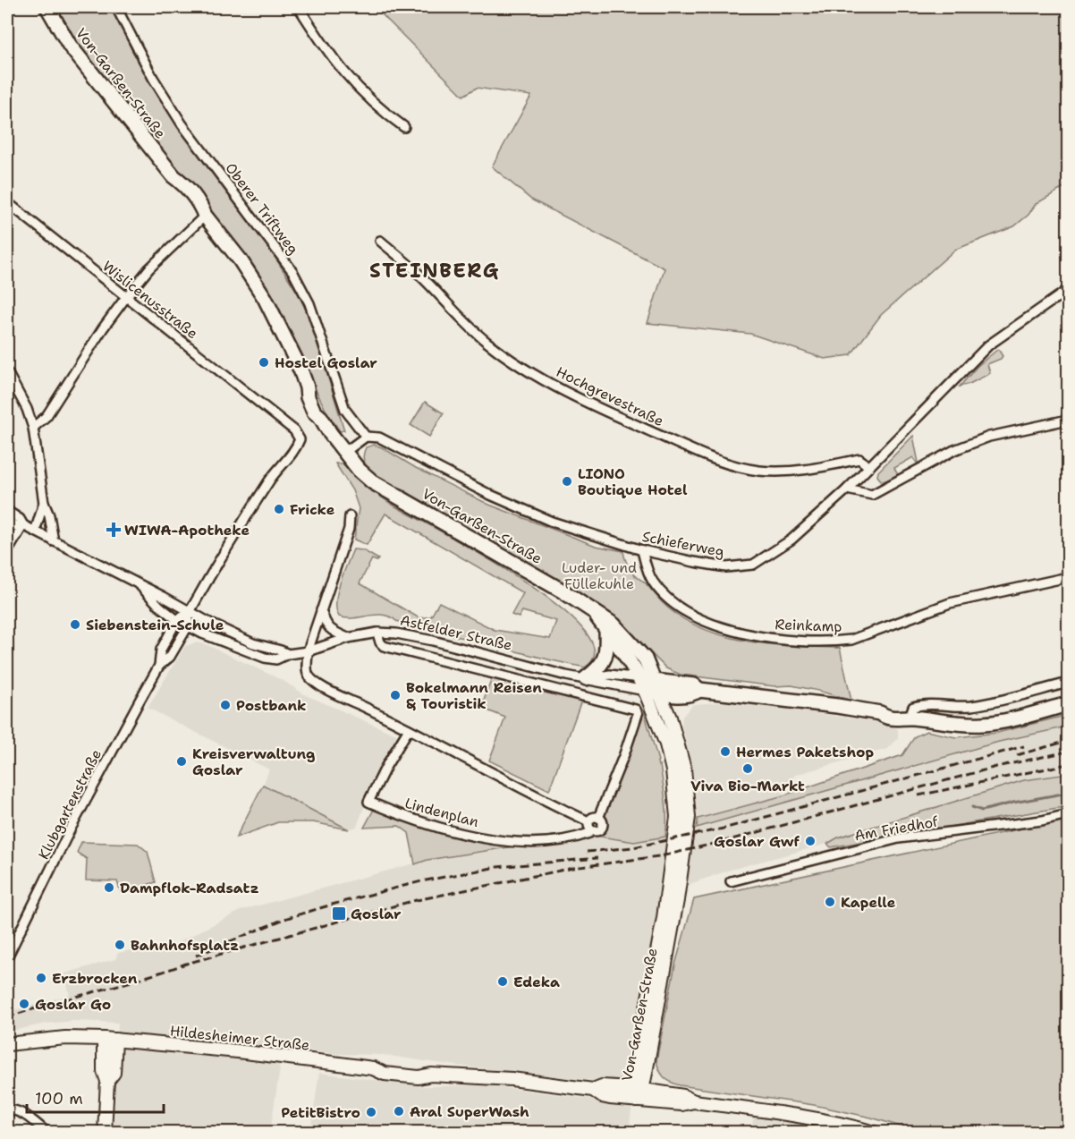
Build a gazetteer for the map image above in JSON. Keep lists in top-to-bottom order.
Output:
{
  "streets": {
    "main road": ["Von-Garßen-Straße", "Astfelder Straße"],
    "street": [
      "Oberer Triftweg",
      "Wislicenusstraße",
      "Hochgrevestraße",
      "Schieferweg",
      "Reinkamp",
      "Klubgartenstraße",
      "Lindenplan",
      "Am Friedhof",
      "Hildesheimer Straße"
    ]
  },
  "crossings": [
    ["Von-Garßen-Straße", "Astfelder Straße"],
    ["Von-Garßen-Straße", "Hildesheimer Straße"],
    ["Oberer Triftweg", "Schieferweg"],
    ["Wislicenusstraße", "Astfelder Straße"],
    ["Hochgrevestraße", "Schieferweg"],
    ["Schieferweg", "Reinkamp"],
    ["Astfelder Straße", "Klubgartenstraße"]
  ],
  "districts": ["STEINBERG"],
  "parks": ["Luder- und Füllekuhle"],
  "places": {
    "other": [
      "Hostel Goslar",
      "LIONO Boutique Hotel",
      "Fricke",
      "Siebenstein-Schule",
      "Bokelmann Reisen & Touristik",
      "Postbank",
      "Hermes Paketshop",
      "Kreisverwaltung Goslar",
      "Viva Bio-Markt",
      "Goslar Gwf",
      "Dampflok-Radsatz",
      "Kapelle",
      "Bahnhofsplatz",
      "Erzbrocken",
      "Edeka",
      "Goslar Go",
      "Aral SuperWash",
      "PetitBistro"
    ],
    "health": ["WIWA-Apotheke"],
    "transit": ["Goslar"]
  },
  "scale_bar": "100 m"
}
